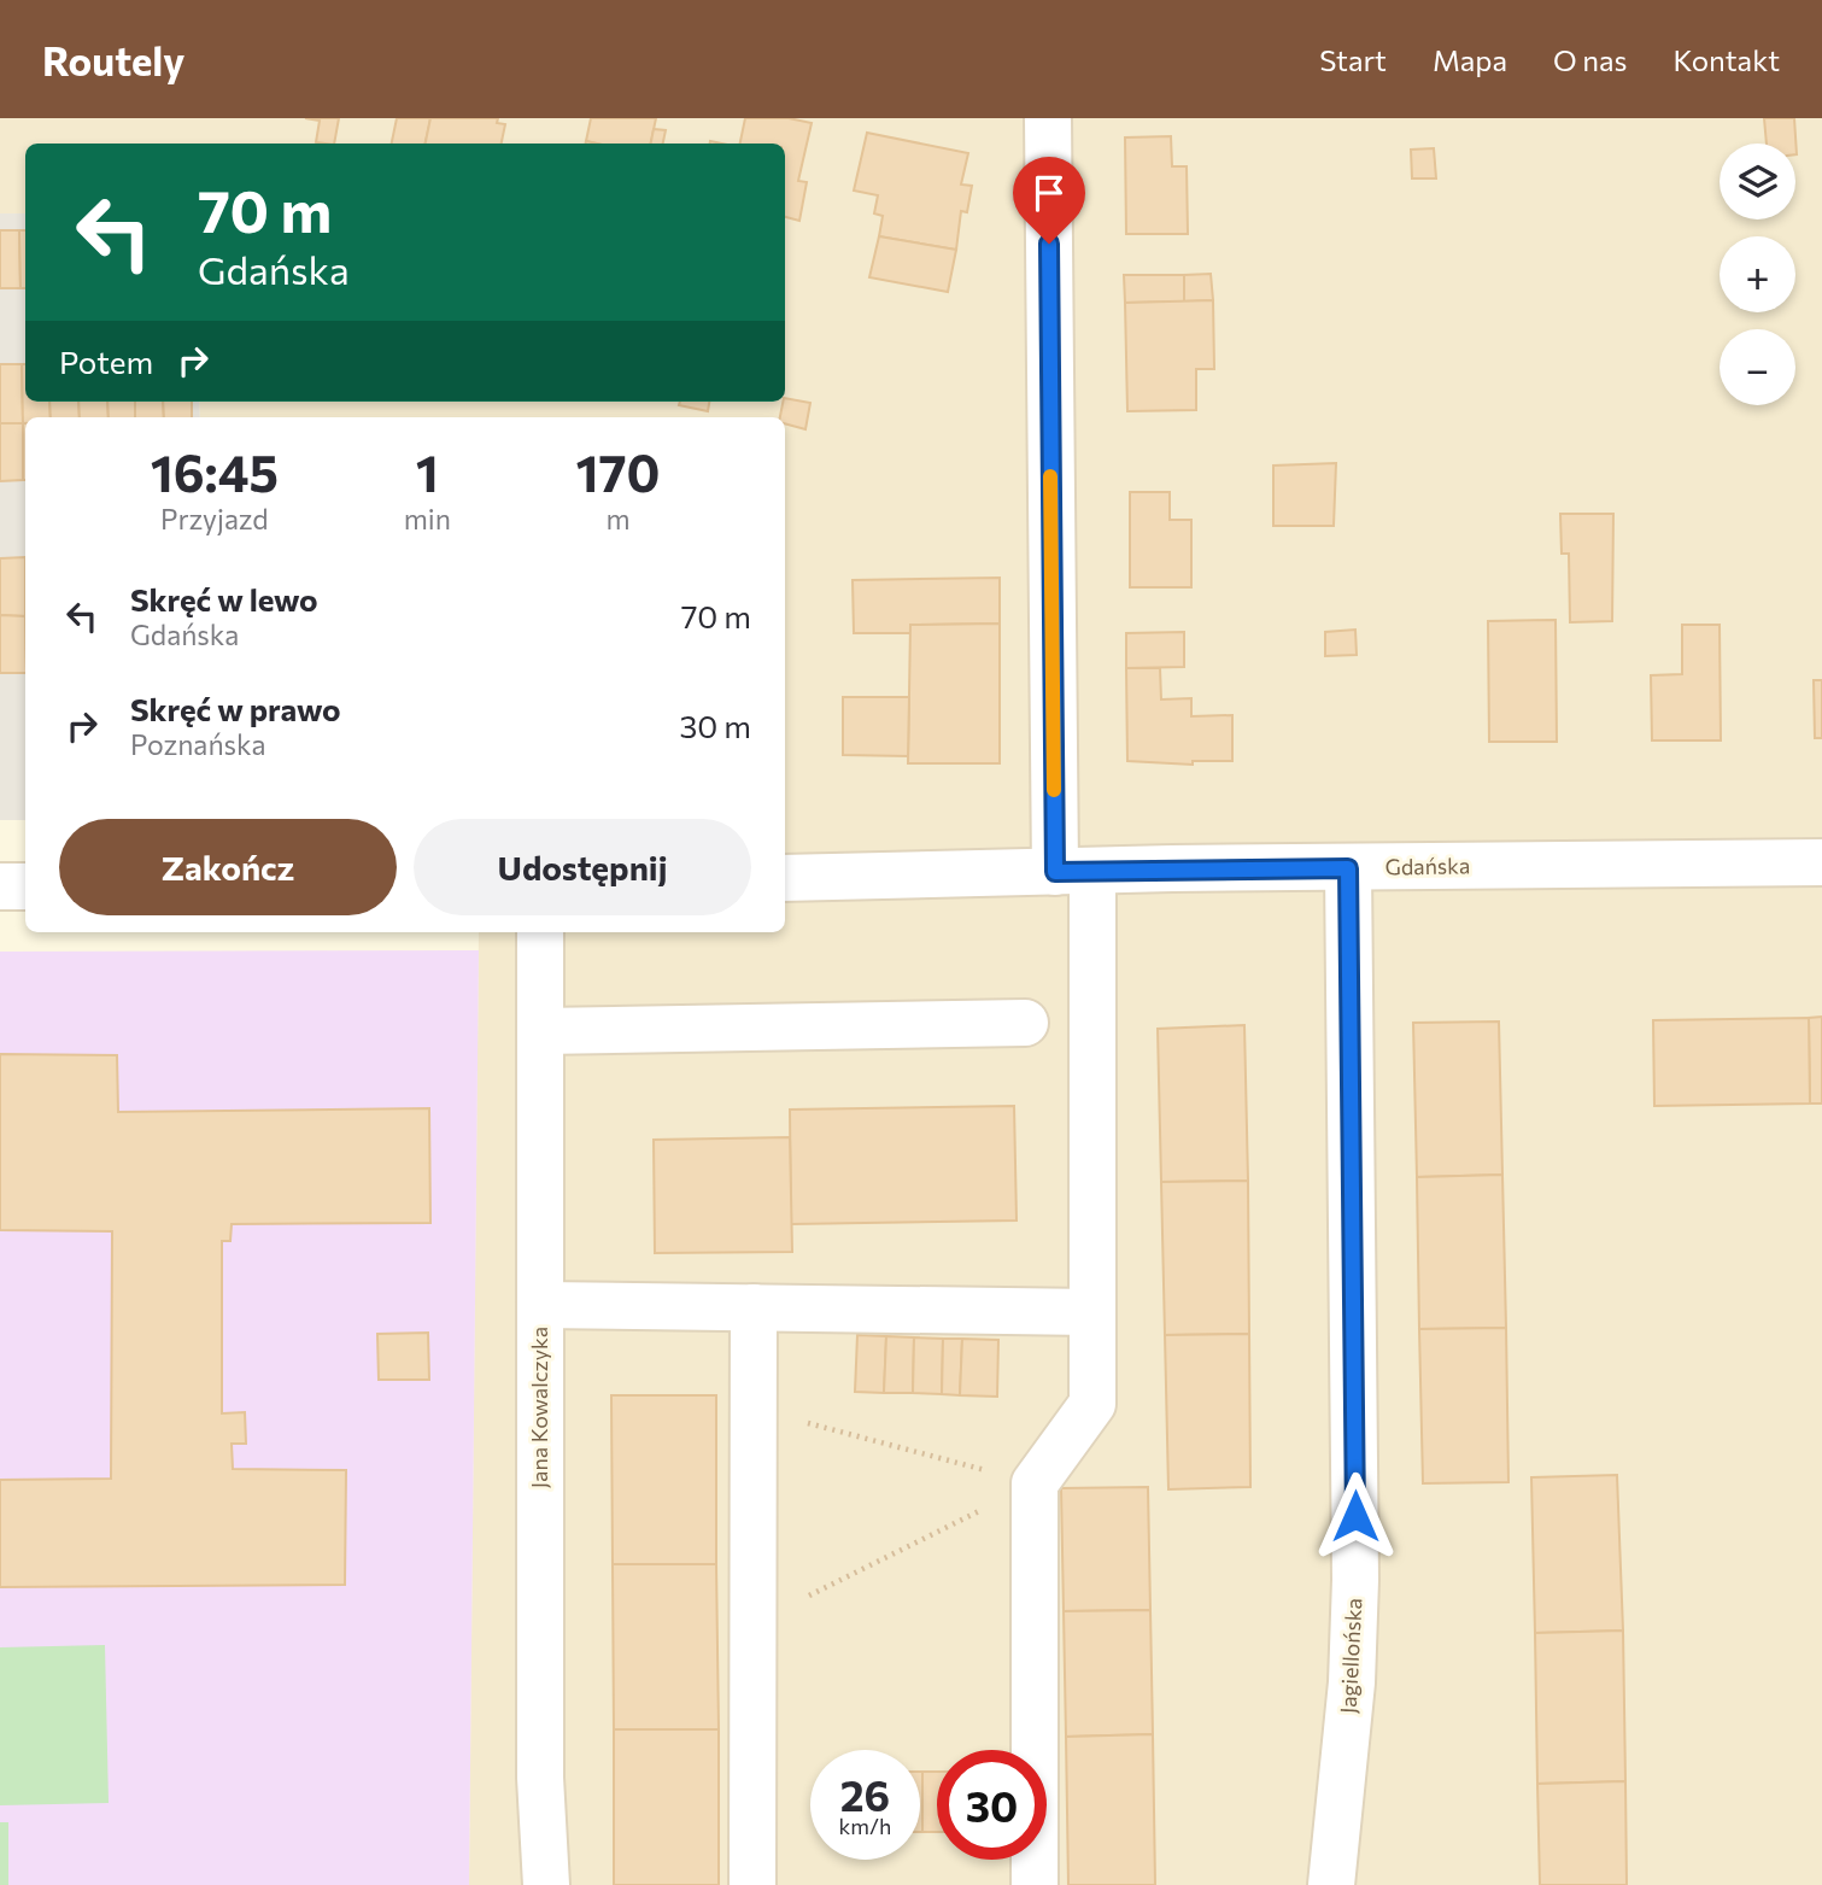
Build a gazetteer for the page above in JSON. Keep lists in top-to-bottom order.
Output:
{
  "streets": {
    "street": ["Gdańska", "Jana Kowalczyka", "Jagiellońska"]
  },
  "crossings": [
    ["Gdańska", "Jagiellońska"]
  ],
  "page": {
    "header": "Routely",
    "nav": [
      "Start",
      "Mapa",
      "O nas",
      "Kontakt"
    ],
    "map_buttons": ["+", "−"],
    "turn": ["70 m", "Gdańska"],
    "then": "Potem",
    "eta": [
      "16:45",
      "Przyjazd",
      "1",
      "min",
      "170",
      "m"
    ],
    "list": [
      {
        "name": "Skręć w lewo",
        "note": "Gdańska",
        "value": "70 m"
      },
      {
        "name": "Skręć w prawo",
        "note": "Poznańska",
        "value": "30 m"
      }
    ],
    "buttons": ["Zakończ", "Udostępnij"],
    "speed": "26 km/h",
    "limit": "30"
  }
}
